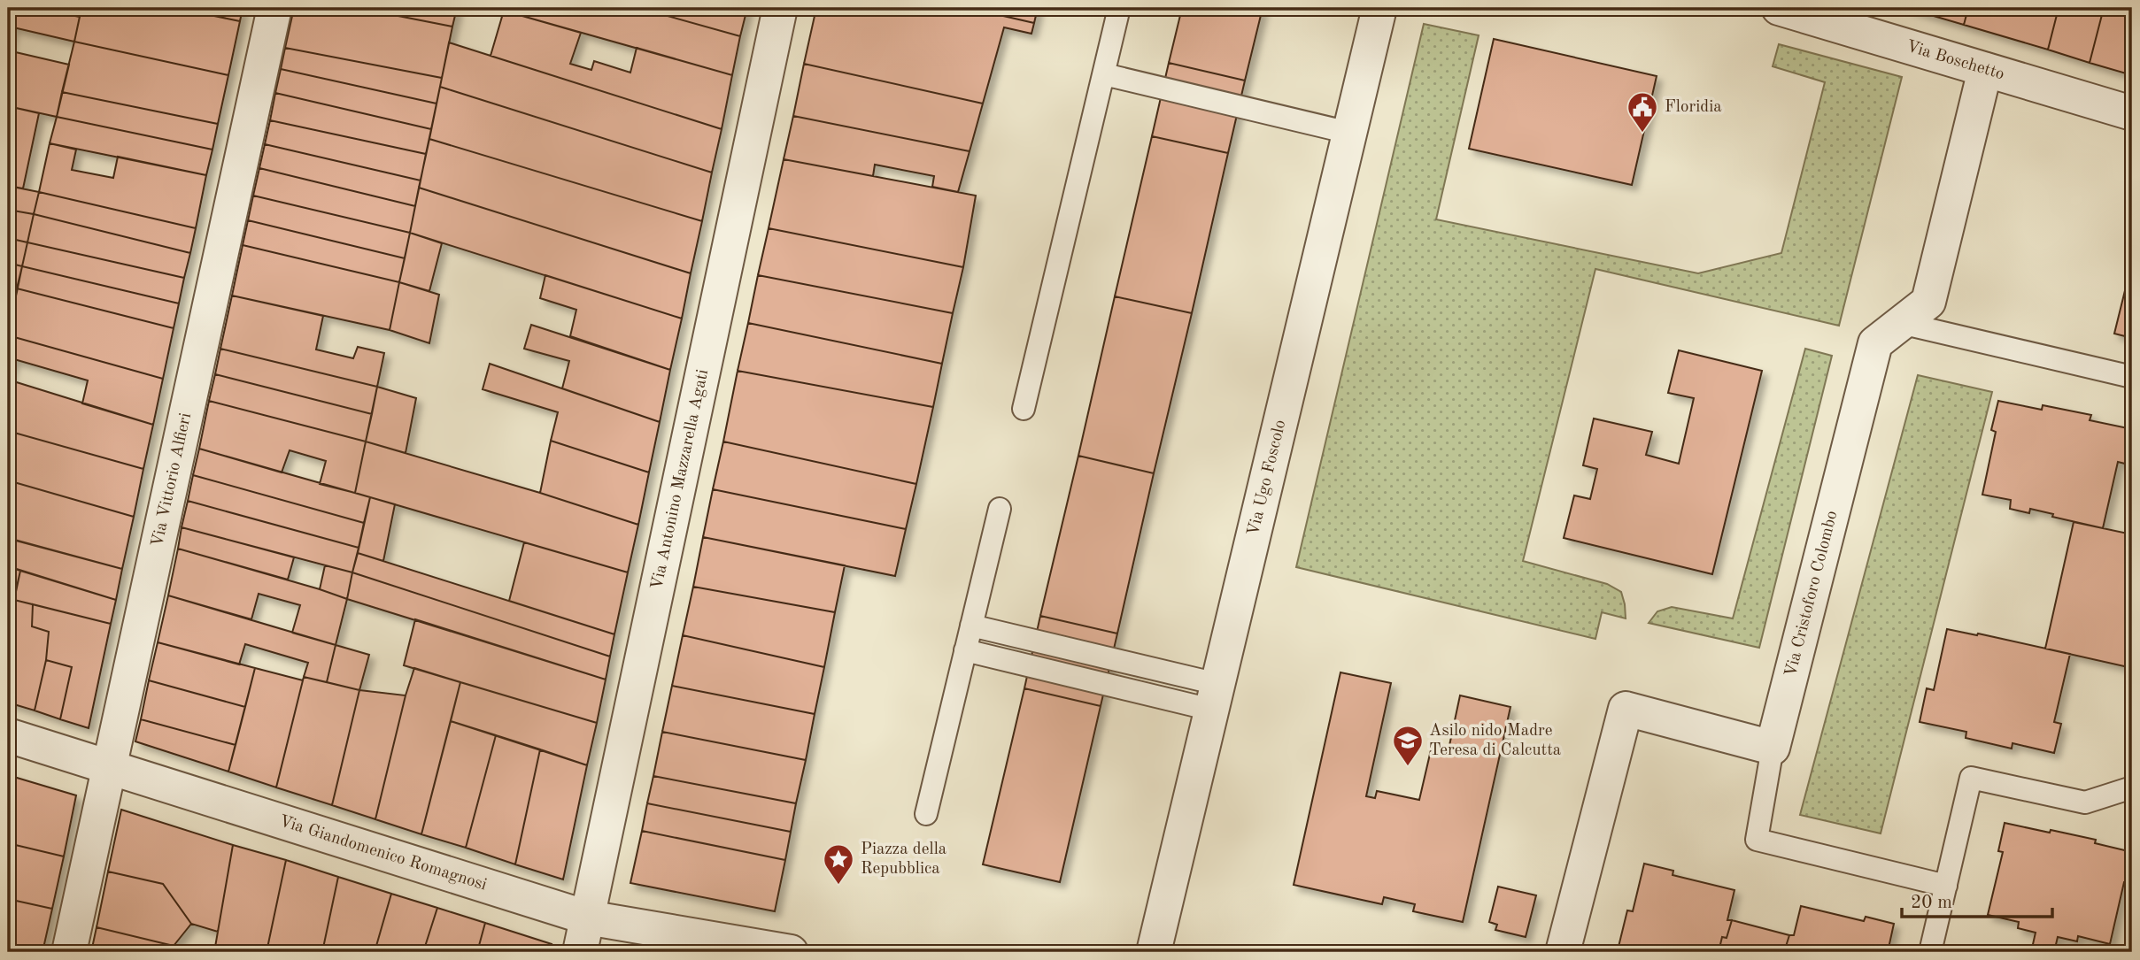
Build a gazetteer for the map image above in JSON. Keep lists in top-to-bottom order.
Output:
{
  "streets": {
    "street": [
      "Via Boschetto",
      "Via Ugo Foscolo",
      "Via Vittorio Alfieri",
      "Via Antonino Mazzarella Agati",
      "Via Cristoforo Colombo",
      "Via Giandomenico Romagnosi"
    ]
  },
  "crossings": [
    ["Via Boschetto", "Via Cristoforo Colombo"],
    ["Via Vittorio Alfieri", "Via Giandomenico Romagnosi"],
    ["Via Antonino Mazzarella Agati", "Via Giandomenico Romagnosi"]
  ],
  "places": {
    "public building": ["Floridia"],
    "school or university": ["Asilo nido Madre Teresa di Calcutta"],
    "place": ["Piazza della Repubblica"]
  },
  "scale_bar": "20 m"
}
